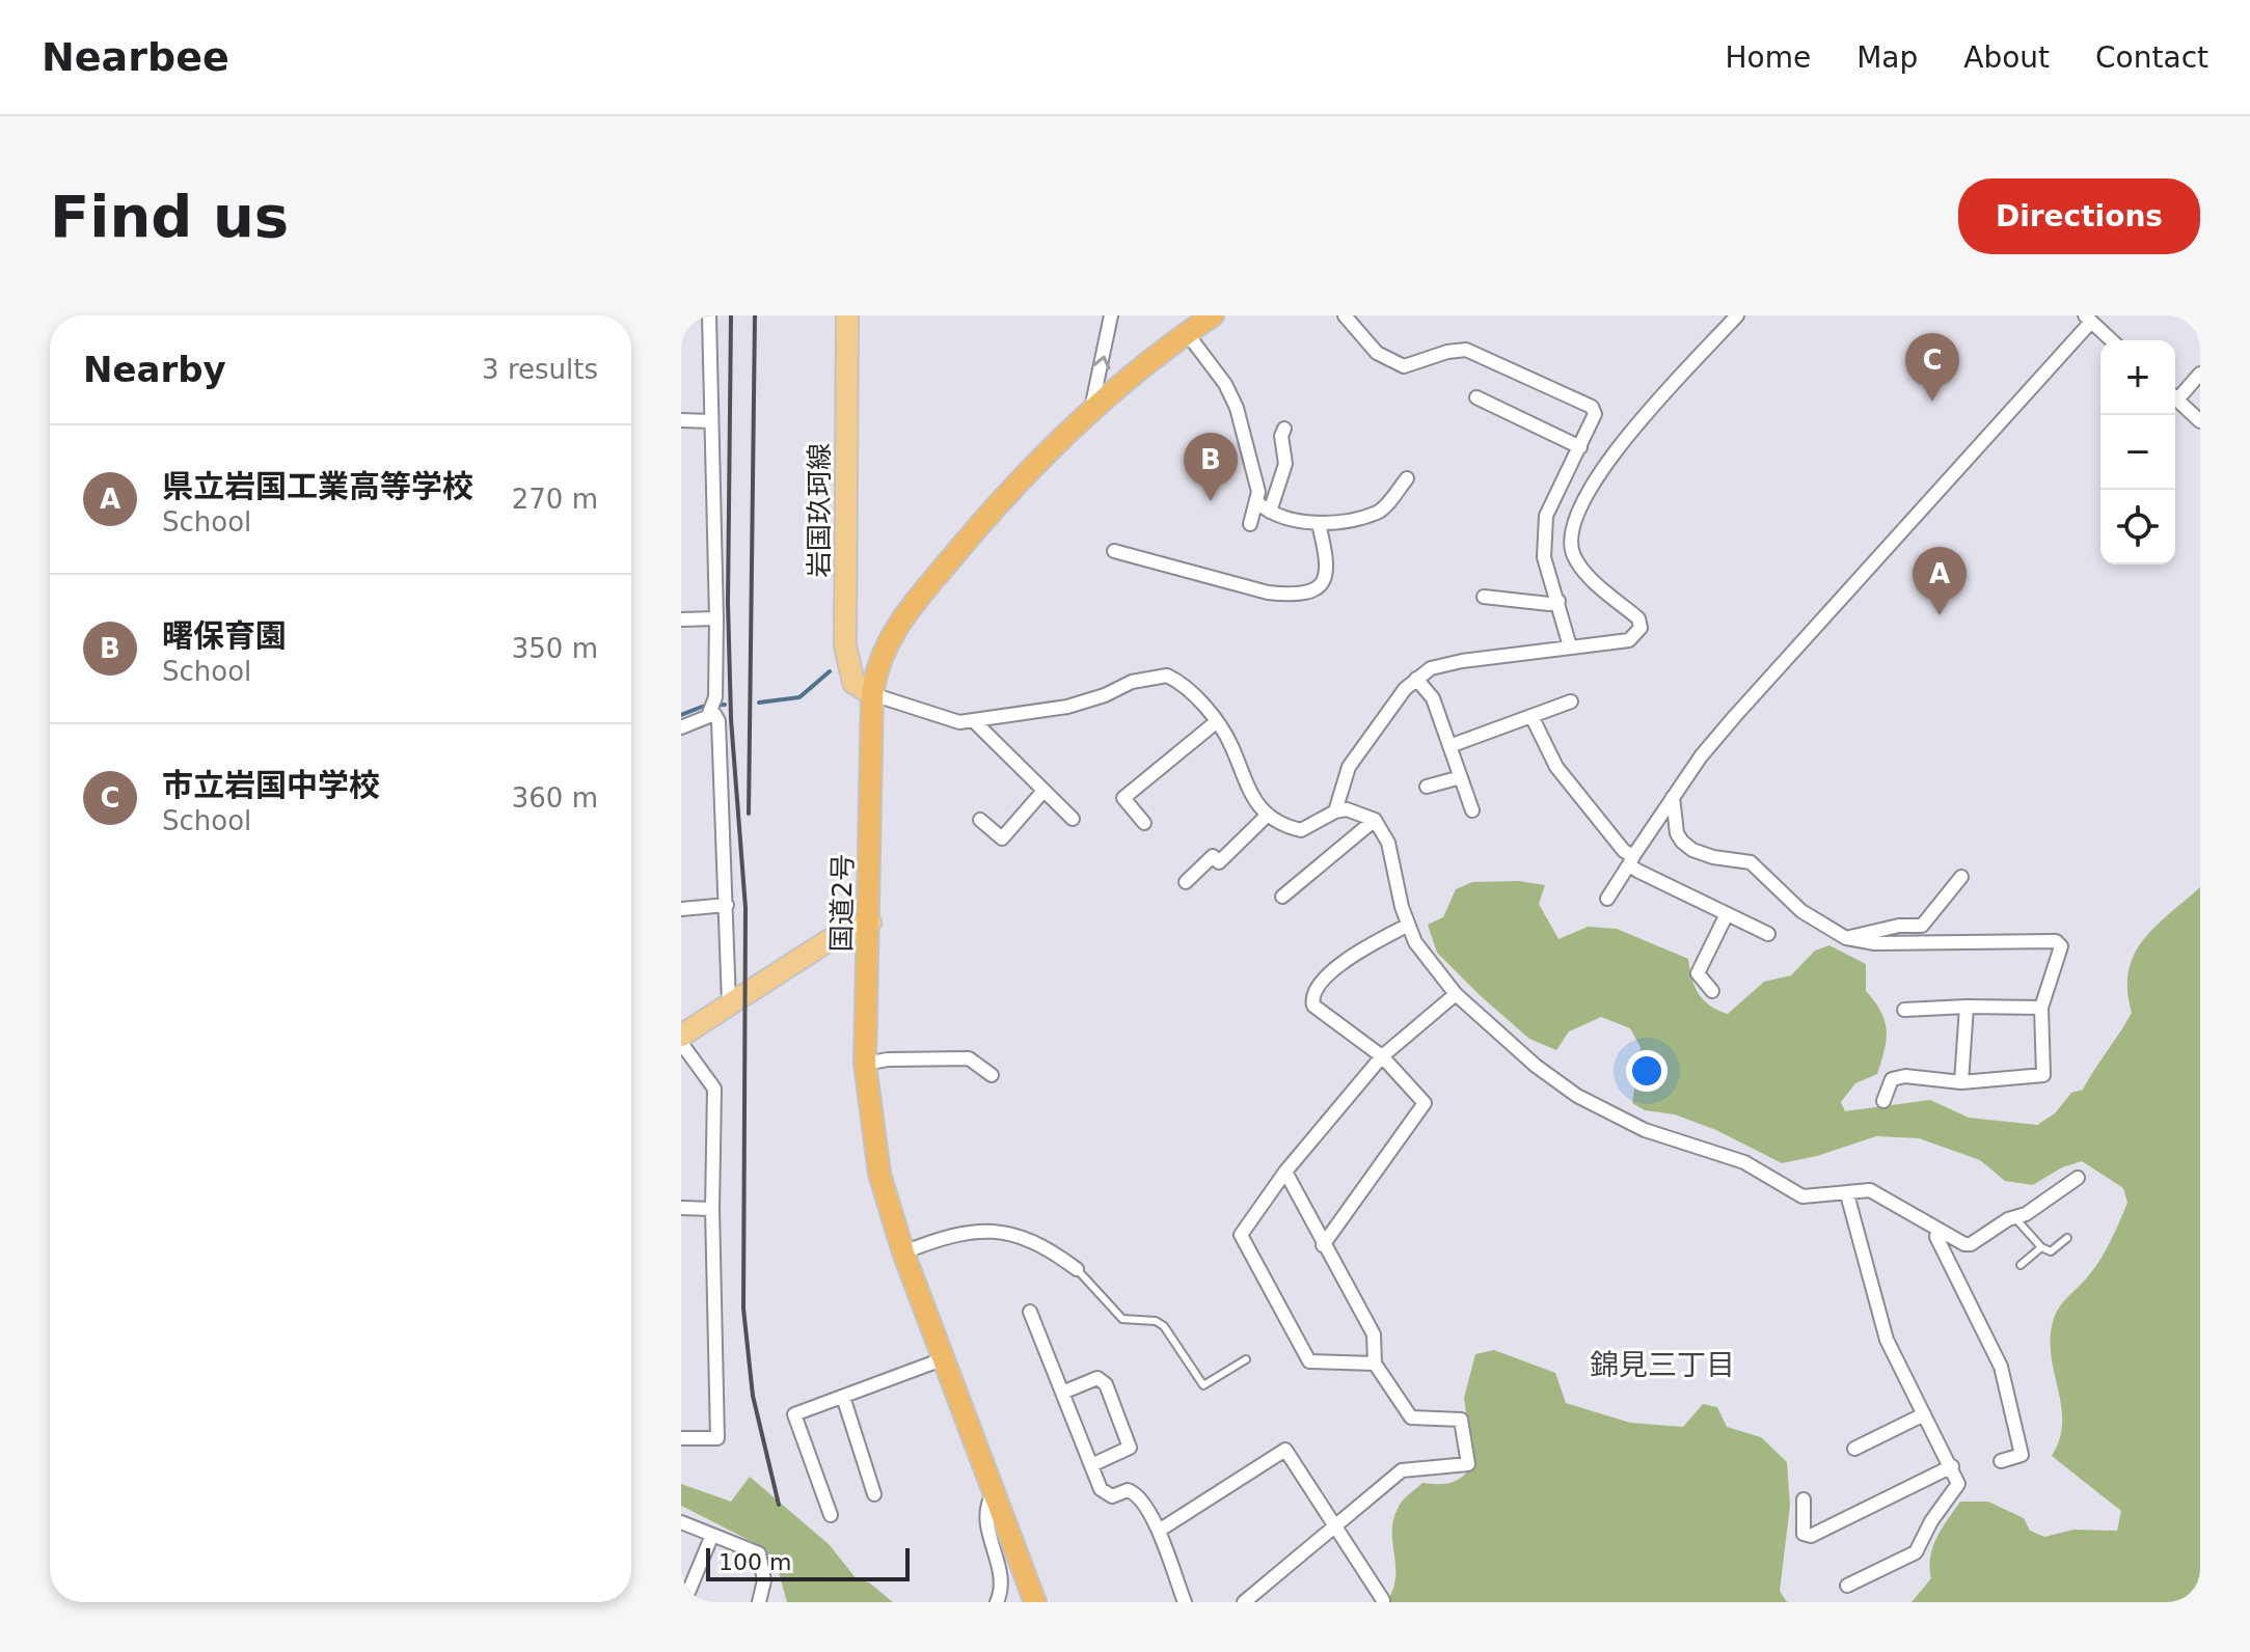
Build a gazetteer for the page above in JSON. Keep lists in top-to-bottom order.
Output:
{
  "streets": {
    "highway": ["国道2号"],
    "main road": ["岩国玖珂線"]
  },
  "crossings": [
    ["岩国玖珂線", "国道2号"]
  ],
  "districts": ["錦見三丁目"],
  "scale_bar": "100 m",
  "page": {
    "header": "Nearbee",
    "nav": [
      "Home",
      "Map",
      "About",
      "Contact"
    ],
    "buttons": "Directions",
    "title": "Find us",
    "heading": ["Nearby", "3 results"],
    "pins": ["C", "B", "A"],
    "map_buttons": ["+", "−"],
    "list": [
      {
        "mark": "A",
        "name": "県立岩国工業高等学校",
        "note": "School",
        "value": "270 m"
      },
      {
        "mark": "B",
        "name": "曙保育園",
        "note": "School",
        "value": "350 m"
      },
      {
        "mark": "C",
        "name": "市立岩国中学校",
        "note": "School",
        "value": "360 m"
      }
    ],
    "scale": "100 m"
  }
}
